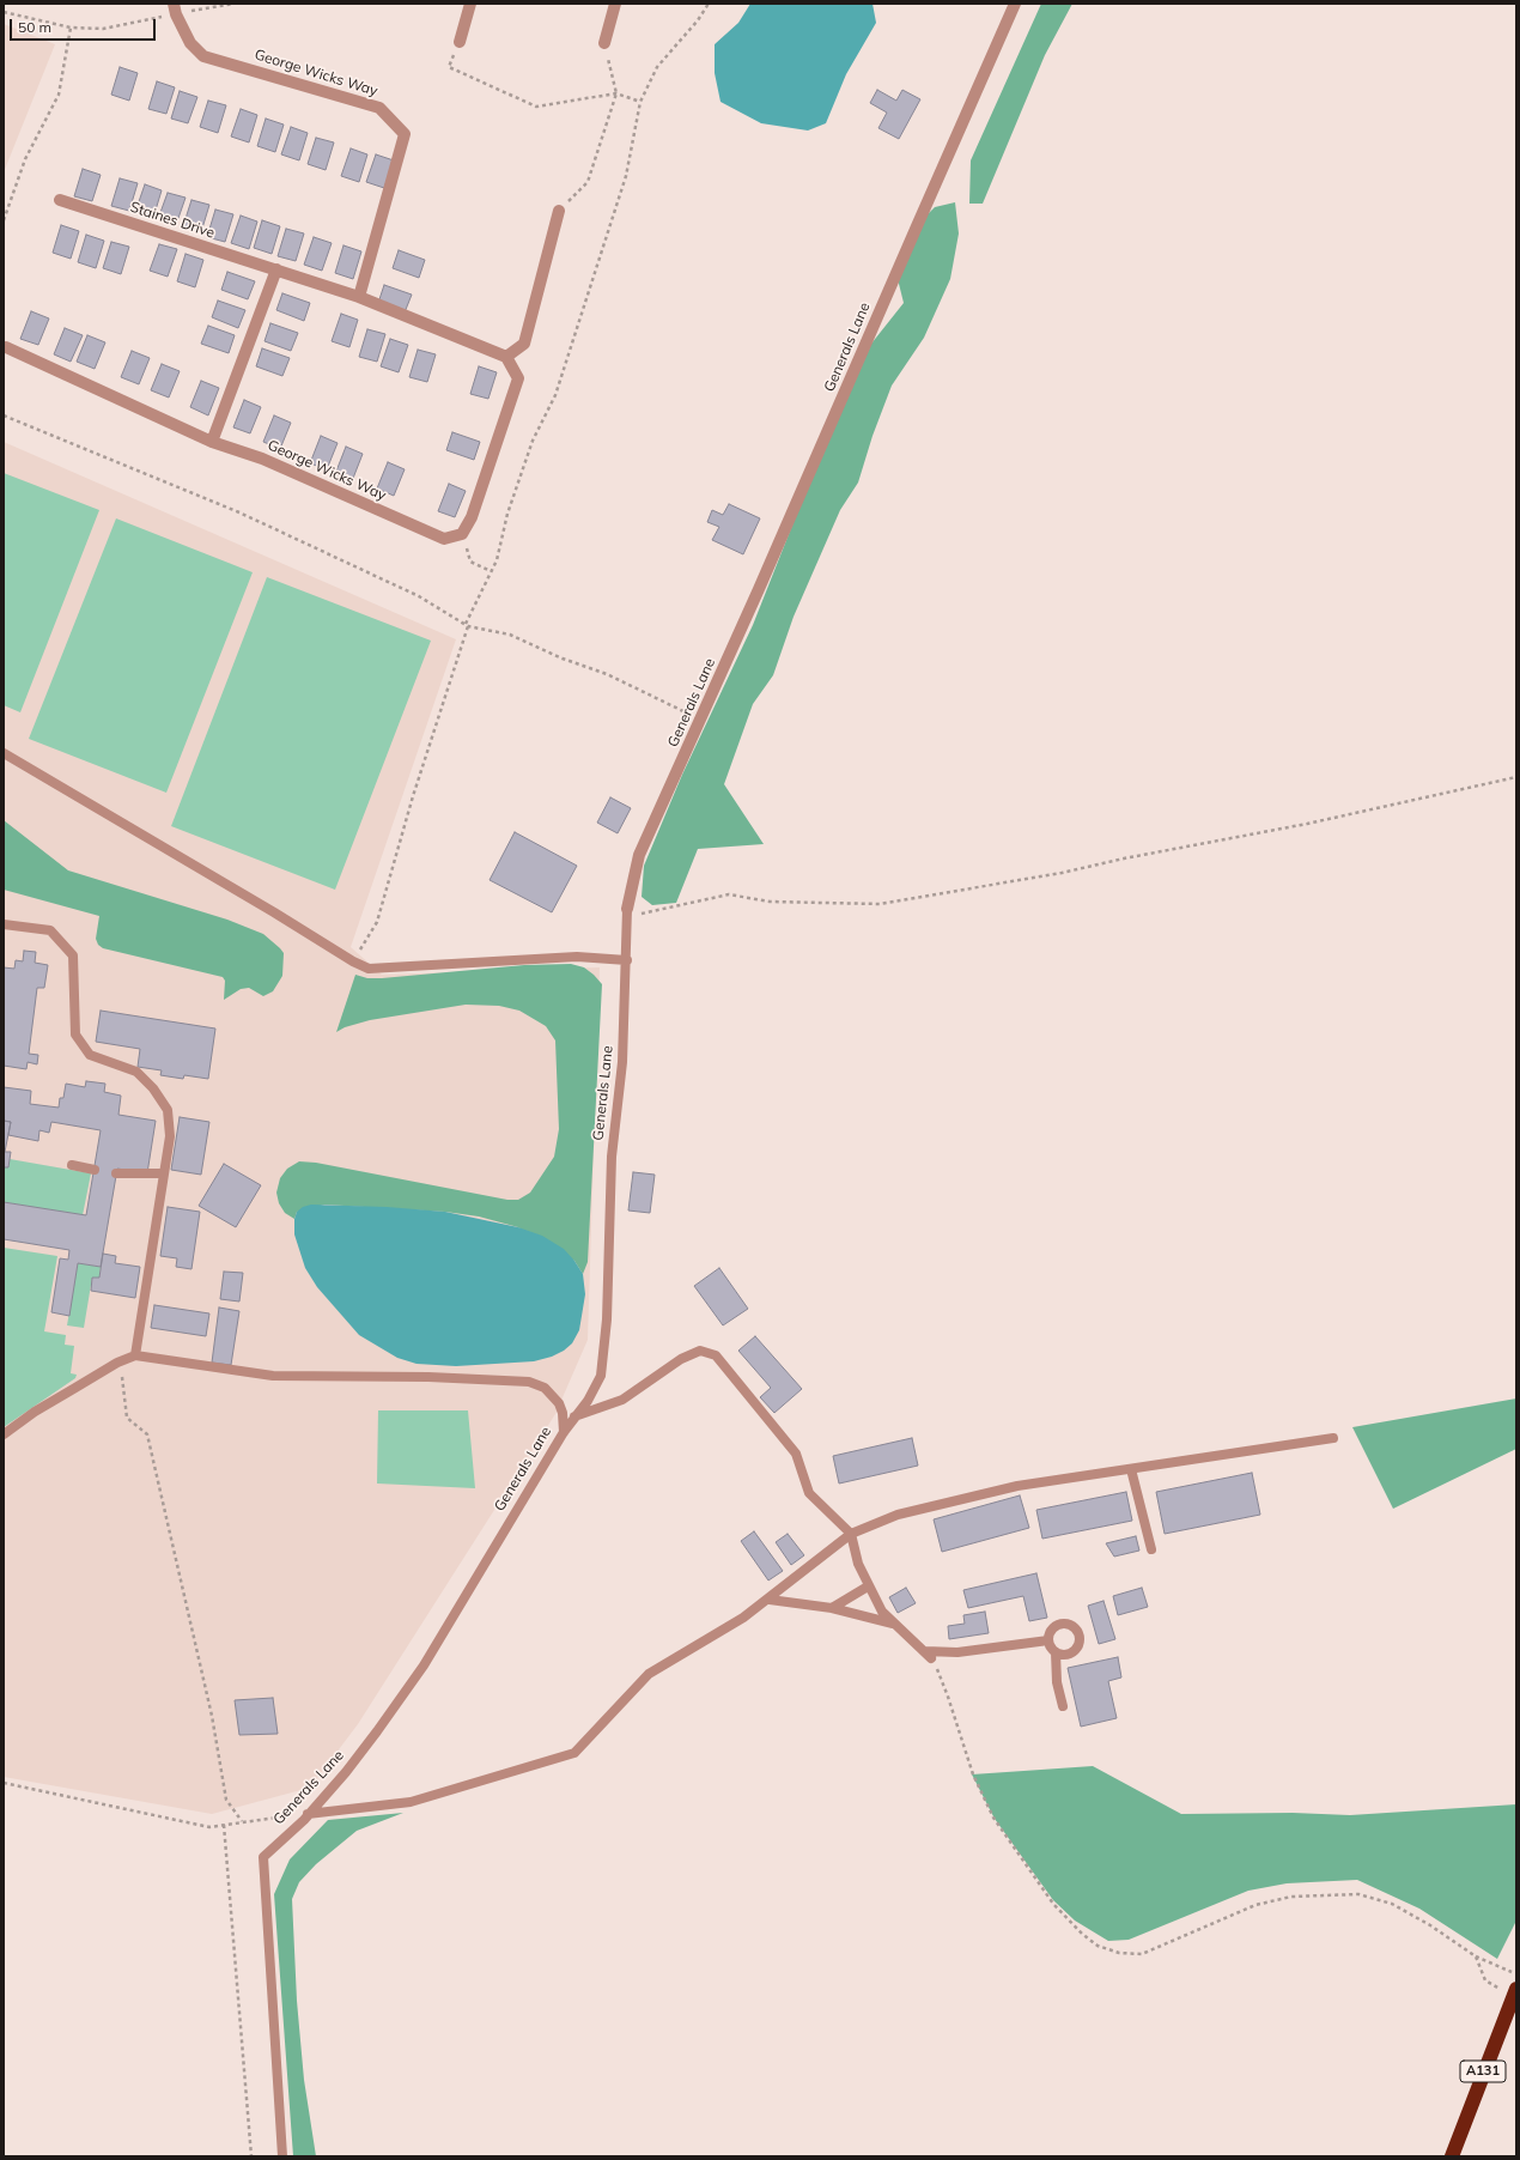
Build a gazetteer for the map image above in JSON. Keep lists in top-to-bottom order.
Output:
{
  "streets": {
    "highway": ["A131"],
    "street": ["George Wicks Way", "Staines Drive", "Generals Lane"]
  },
  "crossings": [
    ["George Wicks Way", "Staines Drive"]
  ],
  "scale_bar": "50 m"
}
